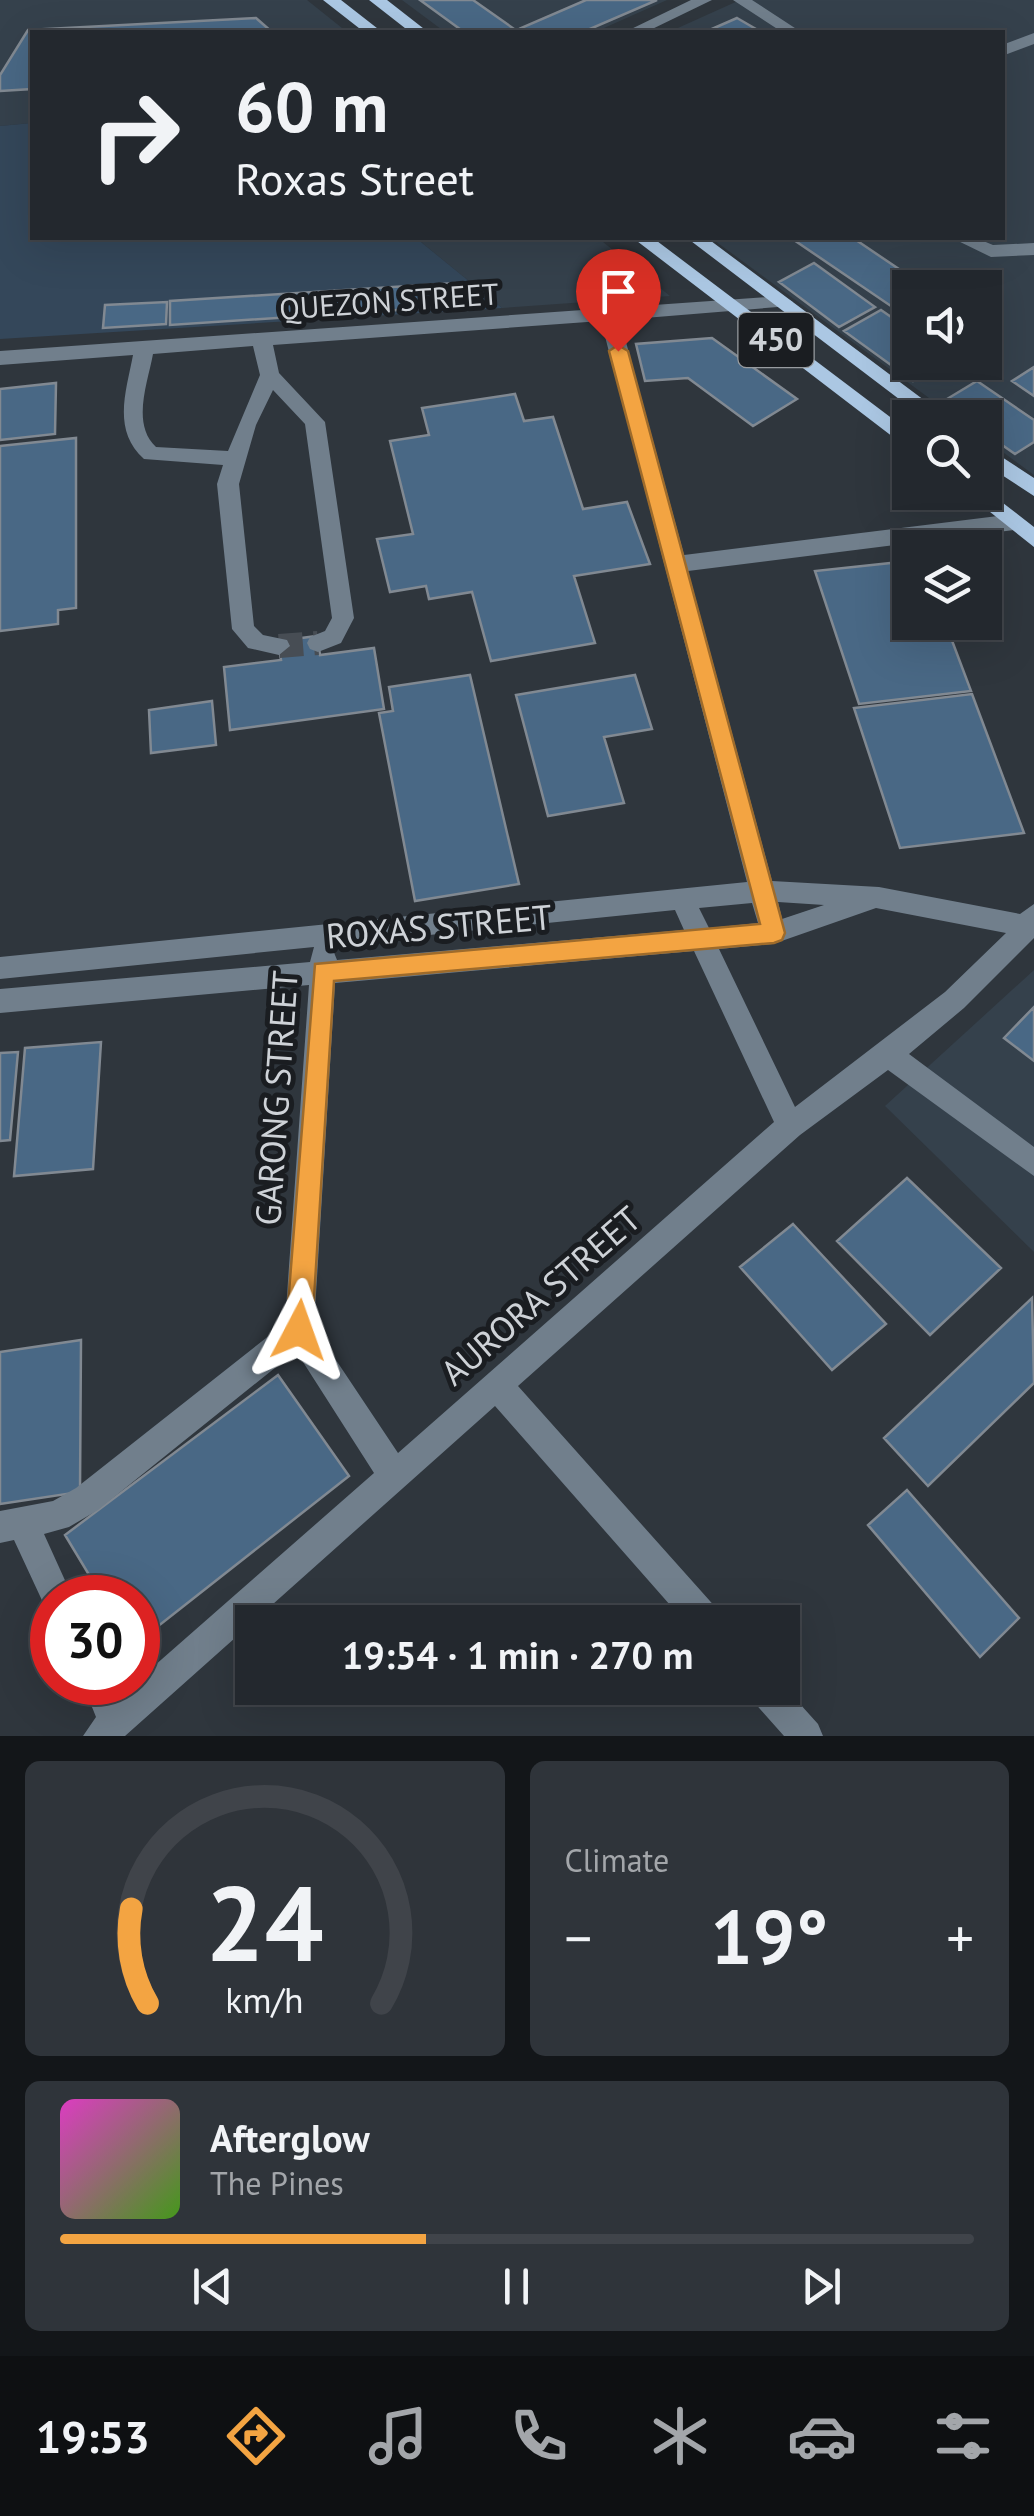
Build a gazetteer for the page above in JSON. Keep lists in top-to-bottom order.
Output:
{
  "streets": {
    "main road": ["450"],
    "street": [
      "QUEZON STREET",
      "ROXAS STREET",
      "GARONG STREET",
      "AURORA STREET"
    ]
  },
  "crossings": [
    ["QUEZON STREET", "450"],
    ["ROXAS STREET", "GARONG STREET"],
    ["ROXAS STREET", "AURORA STREET"]
  ],
  "page": {
    "turn": ["60 m", "Roxas Street"],
    "limit": "30",
    "trip": "19:54 · 1 min · 270 m",
    "tile": "Climate",
    "heat": ["−", "19°", "+"],
    "song": ["Afterglow", "The Pines"],
    "tabs": "19:53",
    "gauge": ["24", "km/h"]
  }
}
